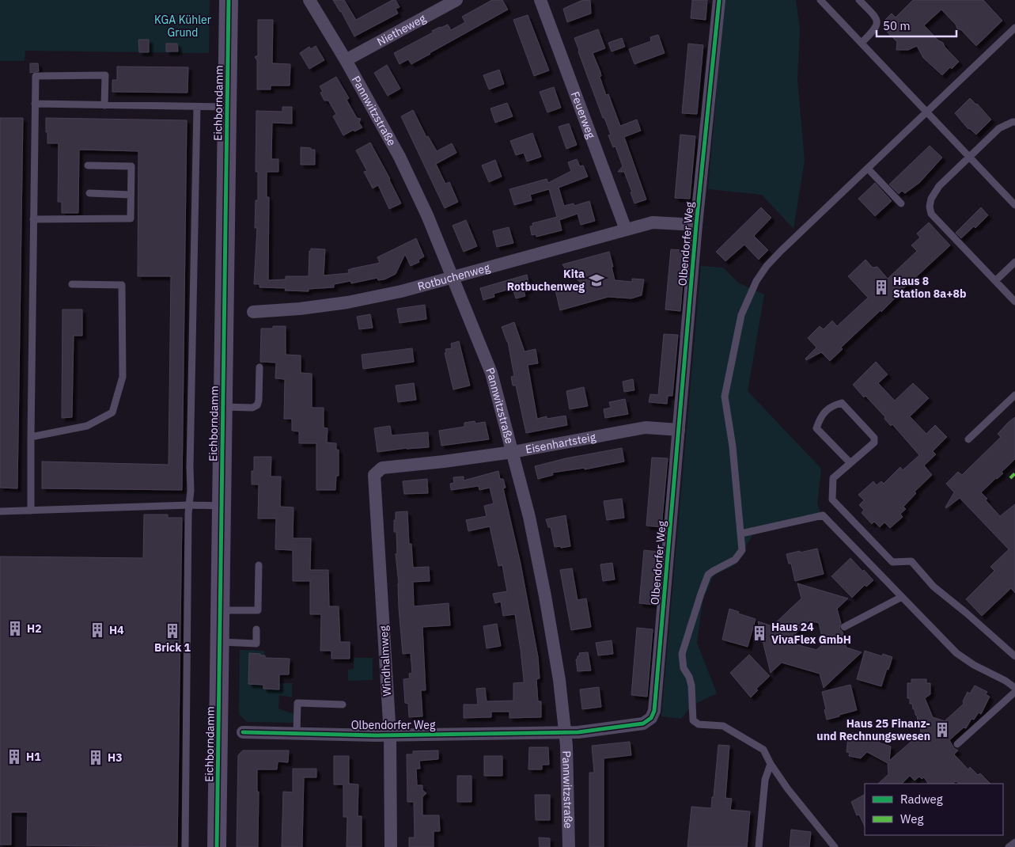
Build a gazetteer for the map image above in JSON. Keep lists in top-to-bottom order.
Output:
{
  "streets": {
    "main road": ["Eichborndamm"],
    "street": [
      "Nietheweg",
      "Pannwitzstraße",
      "Feuerweg",
      "Olbendorfer Weg",
      "Rotbuchenweg",
      "Eisenhartsteig",
      "Windhalmweg"
    ]
  },
  "crossings": [
    ["Nietheweg", "Pannwitzstraße"],
    ["Pannwitzstraße", "Olbendorfer Weg"],
    ["Pannwitzstraße", "Rotbuchenweg"],
    ["Pannwitzstraße", "Eisenhartsteig"],
    ["Feuerweg", "Rotbuchenweg"],
    ["Olbendorfer Weg", "Rotbuchenweg"],
    ["Olbendorfer Weg", "Eisenhartsteig"],
    ["Olbendorfer Weg", "Windhalmweg"],
    ["Eisenhartsteig", "Windhalmweg"]
  ],
  "parks": ["KGA Kühler Grund"],
  "places": {
    "school or university": ["Kita Rotbuchenweg"],
    "building": [
      "Haus 8 Station 8a+8b",
      "H2",
      "H4",
      "Brick 1",
      "Haus 24 VivaFlex GmbH",
      "Haus 25 Finanz- und Rechnungswesen",
      "H1",
      "H3"
    ]
  },
  "legend": ["Radweg", "Weg"],
  "scale_bar": "50 m"
}
